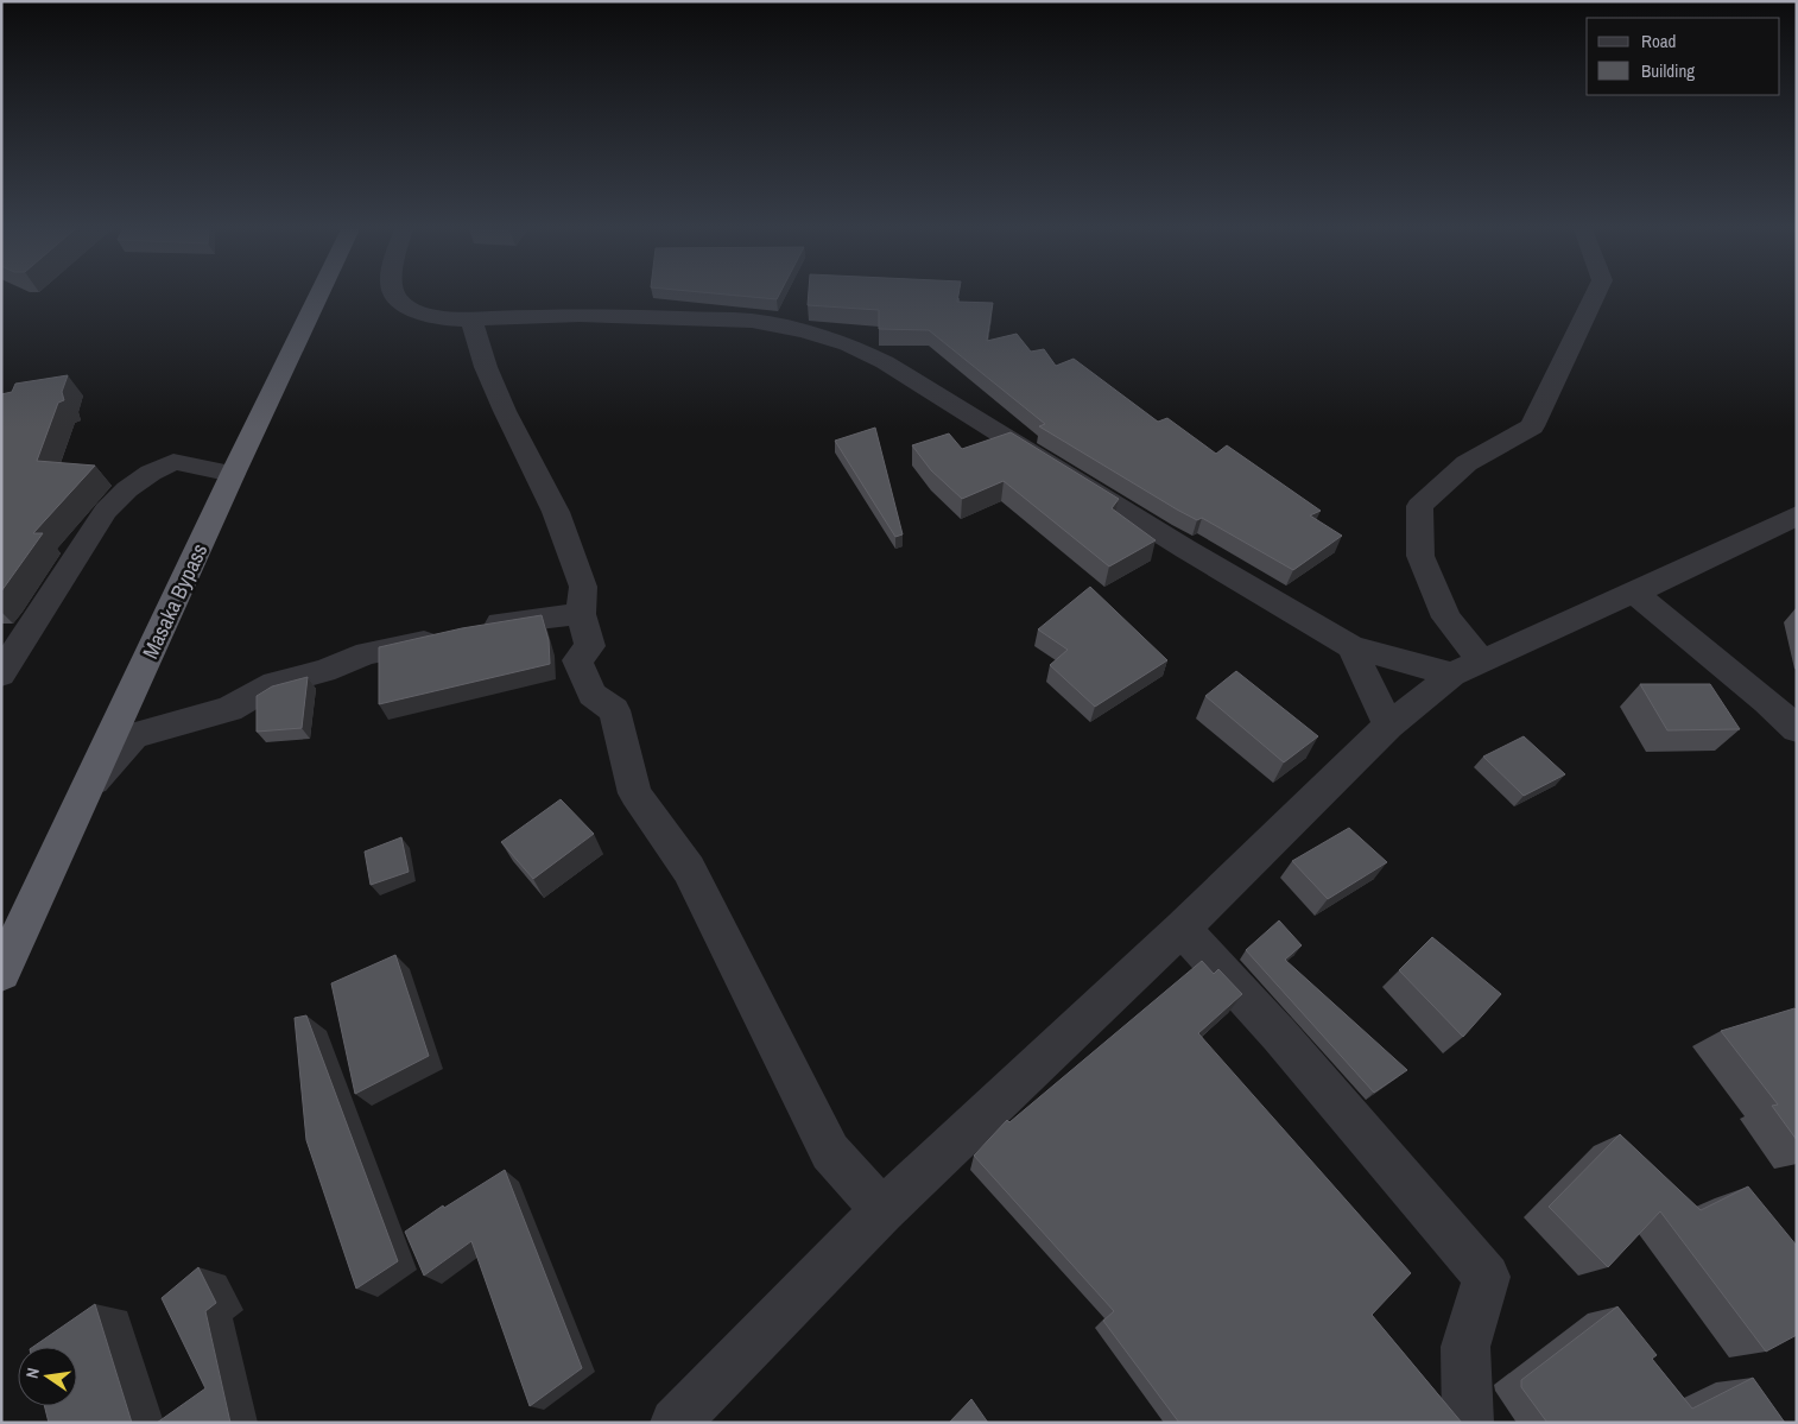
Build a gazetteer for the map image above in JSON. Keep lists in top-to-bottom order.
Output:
{
  "streets": {
    "highway": ["Masaka Bypass"]
  },
  "legend": ["Road", "Building"],
  "north": "left"
}
